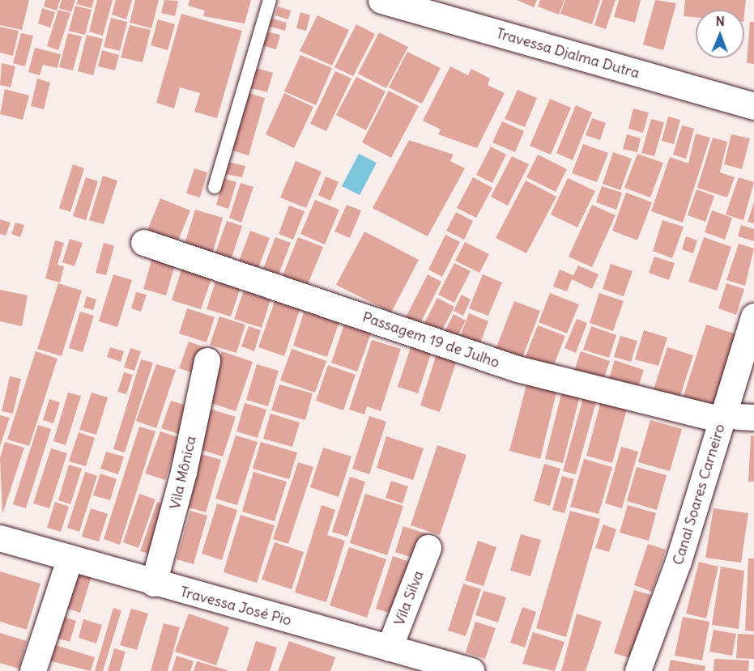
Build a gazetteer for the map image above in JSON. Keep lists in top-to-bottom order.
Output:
{
  "streets": {
    "street": [
      "Travessa Djalma Dutra",
      "Passagem 19 de Julho",
      "Vila Mônica",
      "Canal Soares Carneiro",
      "Vila Silva",
      "Travessa José Pio"
    ]
  },
  "crossings": [
    ["Passagem 19 de Julho", "Canal Soares Carneiro"],
    ["Vila Mônica", "Travessa José Pio"],
    ["Vila Silva", "Travessa José Pio"]
  ],
  "north": "top"
}
